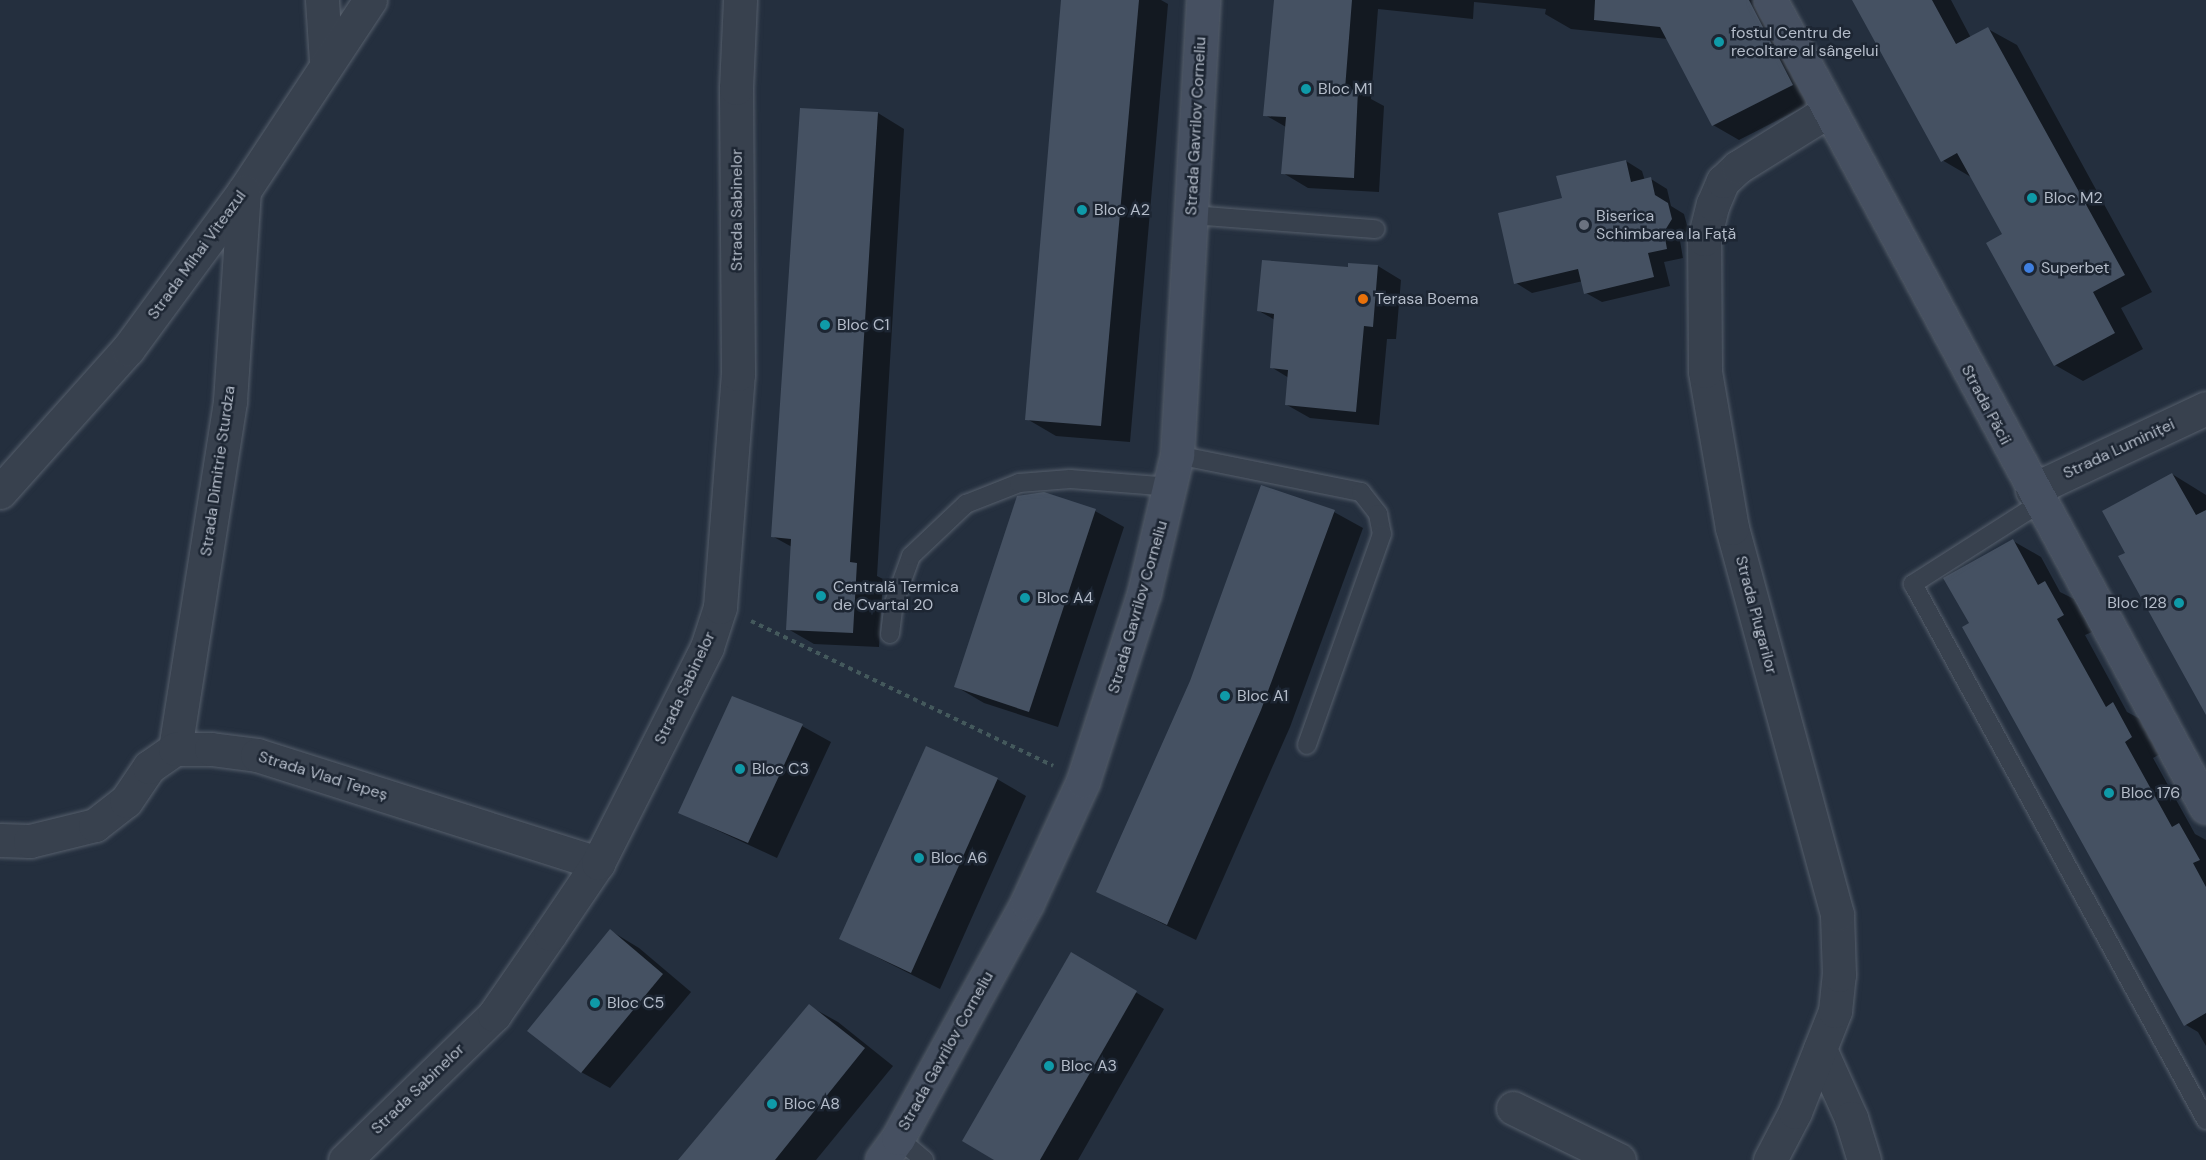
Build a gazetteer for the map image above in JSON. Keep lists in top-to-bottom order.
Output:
{
  "streets": {
    "street": [
      "Strada Gavrilov Corneliu",
      "Strada Sabinelor",
      "Strada Mihai Viteazul",
      "Strada Păcii",
      "Strada Luminiței",
      "Strada Dimitrie Sturdza",
      "Strada Plugarilor",
      "Strada Vlad Țepeș"
    ]
  },
  "crossings": [
    ["Strada Sabinelor", "Strada Vlad Țepeș"],
    ["Strada Mihai Viteazul", "Strada Dimitrie Sturdza"],
    ["Strada Păcii", "Strada Luminiței"],
    ["Strada Păcii", "Strada Plugarilor"],
    ["Strada Dimitrie Sturdza", "Strada Vlad Țepeș"]
  ],
  "places": [
    "fostul Centru de recoltare al sângelui",
    "Bloc M1",
    "Bloc M2",
    "Bloc A2",
    "Biserica Schimbarea la Față",
    "Superbet",
    "Terasa Boema",
    "Bloc C1",
    "Centrală Termica de Cvartal 20",
    "Bloc A4",
    "Bloc 128",
    "Bloc A1",
    "Bloc C3",
    "Bloc 176",
    "Bloc A6",
    "Bloc C5",
    "Bloc A3",
    "Bloc A8"
  ]
}
